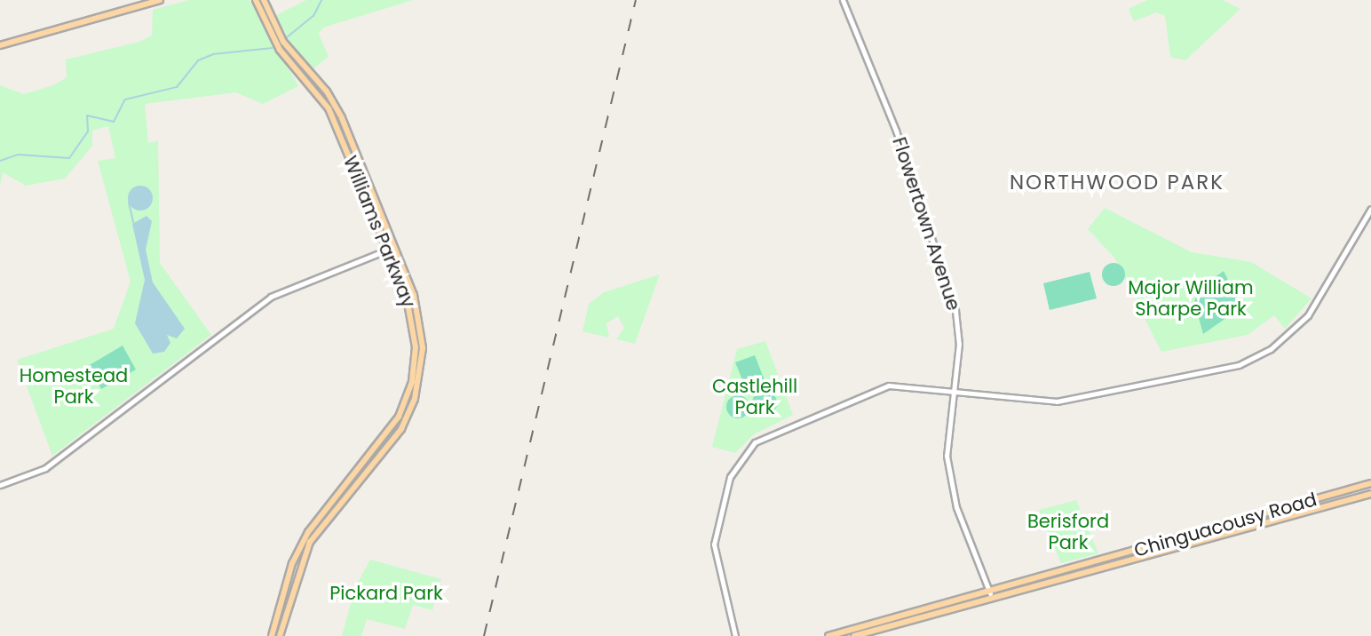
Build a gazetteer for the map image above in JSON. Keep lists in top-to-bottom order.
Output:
{
  "streets": {
    "main road": ["Williams Parkway", "Chinguacousy Road"],
    "street": ["Flowertown Avenue"]
  },
  "crossings": [
    ["Flowertown Avenue", "Chinguacousy Road"]
  ],
  "districts": ["NORTHWOOD PARK"],
  "parks": [
    "Major William Sharpe Park",
    "Homestead Park",
    "Castlehill Park",
    "Berisford Park",
    "Pickard Park"
  ]
}
